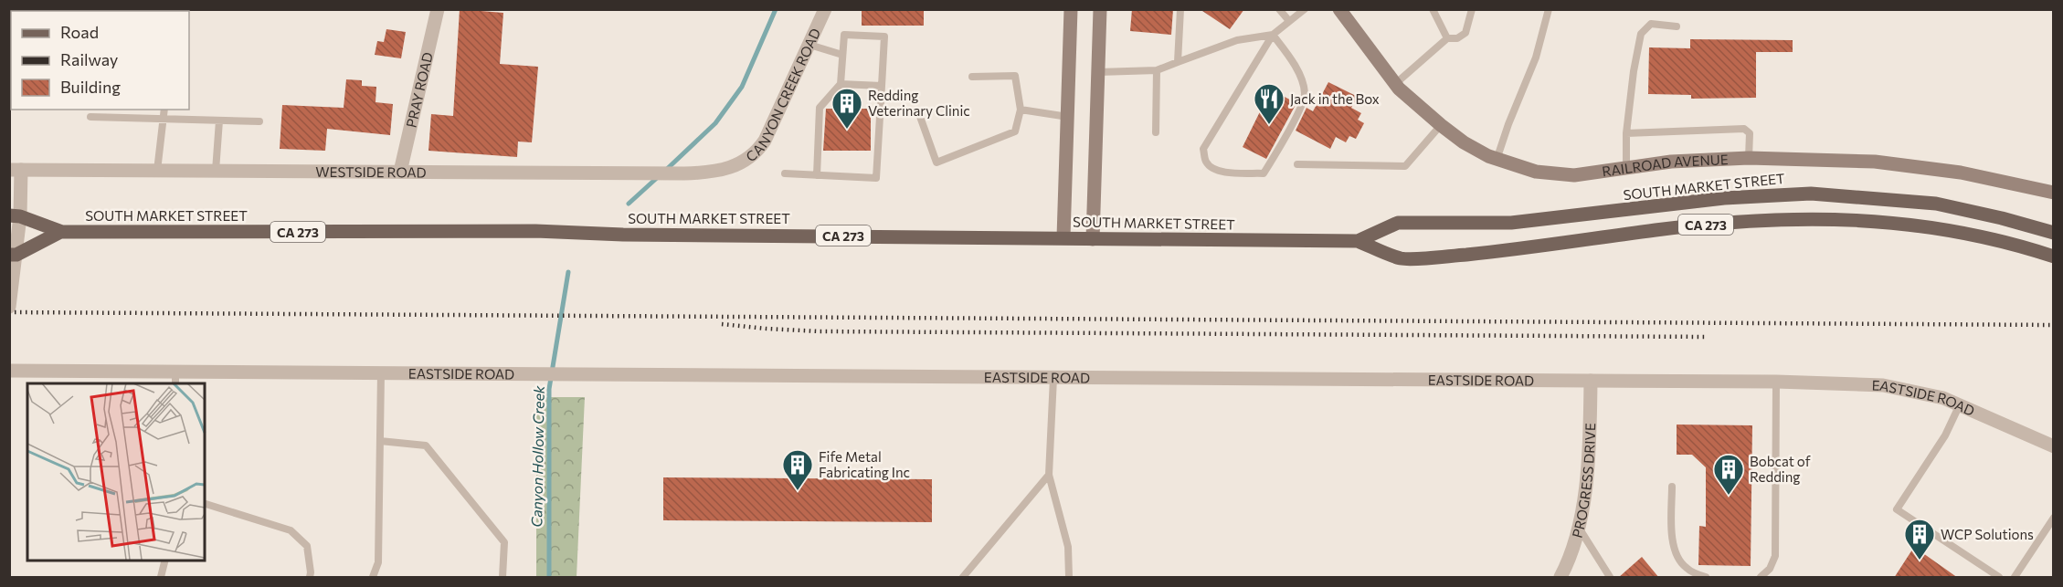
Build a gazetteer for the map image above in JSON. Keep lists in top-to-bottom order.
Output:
{
  "streets": {
    "main road": ["RAILROAD AVENUE", "SOUTH MARKET STREET", "CA 273"],
    "street": [
      "PRAY ROAD",
      "CANYON CREEK ROAD",
      "WESTSIDE ROAD",
      "EASTSIDE ROAD",
      "PROGRESS DRIVE"
    ]
  },
  "crossings": [
    ["PRAY ROAD", "WESTSIDE ROAD"],
    ["CANYON CREEK ROAD", "WESTSIDE ROAD"],
    ["EASTSIDE ROAD", "PROGRESS DRIVE"]
  ],
  "water": ["Canyon Hollow Creek"],
  "places": {
    "restaurant": ["Jack in the Box"],
    "building": [
      "Redding Veterinary Clinic",
      "Fife Metal Fabricating Inc",
      "Bobcat of Redding",
      "WCP Solutions"
    ]
  },
  "legend": ["Road", "Railway", "Building"]
}
